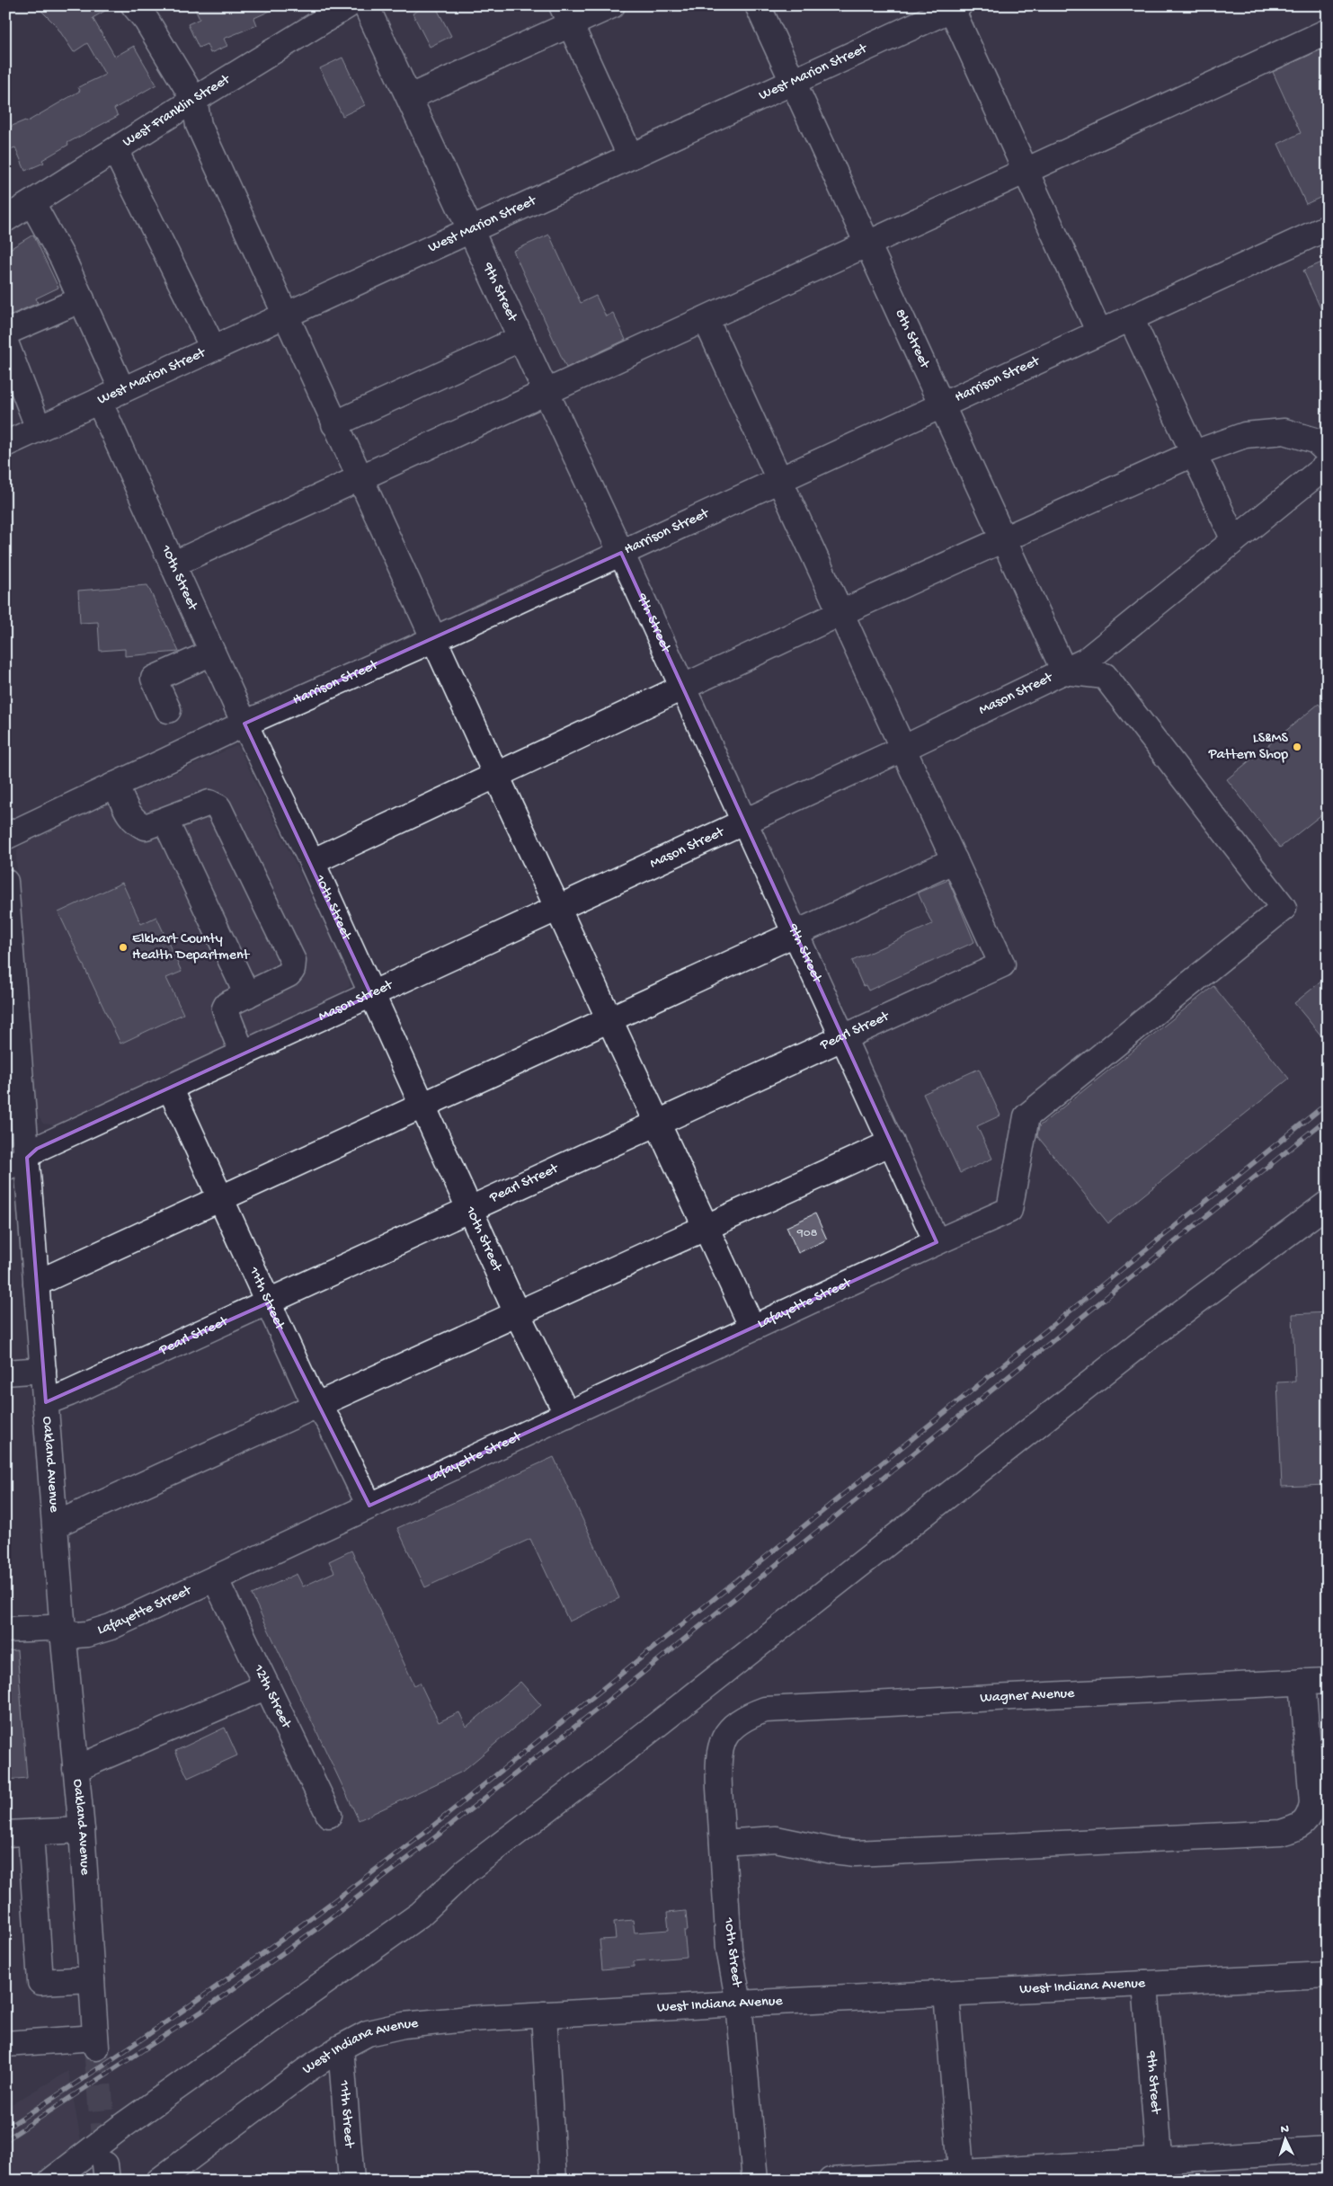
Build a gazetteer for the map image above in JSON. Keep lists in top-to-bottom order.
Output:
{
  "streets": {
    "street": [
      "West Marion Street",
      "West Franklin Street",
      "9th Street",
      "8th Street",
      "Harrison Street",
      "10th Street",
      "Mason Street",
      "Pearl Street",
      "11th Street",
      "Lafayette Street",
      "Oakland Avenue",
      "12th Street",
      "Wagner Avenue",
      "West Indiana Avenue"
    ]
  },
  "crossings": [
    ["West Marion Street", "9th Street"],
    ["West Marion Street", "8th Street"],
    ["West Marion Street", "10th Street"],
    ["9th Street", "Harrison Street"],
    ["9th Street", "Mason Street"],
    ["9th Street", "Pearl Street"],
    ["9th Street", "Lafayette Street"],
    ["9th Street", "West Indiana Avenue"],
    ["8th Street", "Harrison Street"],
    ["8th Street", "Mason Street"],
    ["8th Street", "Lafayette Street"],
    ["Harrison Street", "10th Street"],
    ["10th Street", "Mason Street"],
    ["10th Street", "Pearl Street"],
    ["10th Street", "Lafayette Street"],
    ["10th Street", "Wagner Avenue"],
    ["10th Street", "West Indiana Avenue"],
    ["Mason Street", "11th Street"],
    ["Mason Street", "Lafayette Street"],
    ["Mason Street", "Oakland Avenue"],
    ["Pearl Street", "11th Street"],
    ["Pearl Street", "Oakland Avenue"],
    ["11th Street", "Lafayette Street"],
    ["11th Street", "West Indiana Avenue"],
    ["Lafayette Street", "Oakland Avenue"],
    ["Lafayette Street", "12th Street"]
  ],
  "places": ["LS&MS Pattern Shop", "Elkhart County Health Department"],
  "house_numbers": ["908"],
  "north": "top"
}
